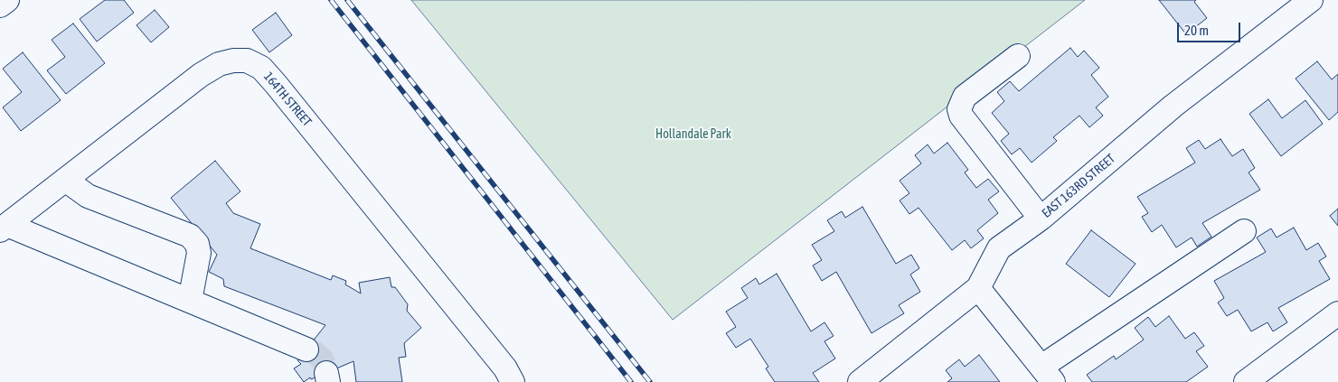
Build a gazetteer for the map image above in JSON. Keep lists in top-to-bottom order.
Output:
{
  "streets": {
    "street": ["164TH STREET", "EAST 163RD STREET"]
  },
  "parks": ["Hollandale Park"],
  "scale_bar": "20 m"
}
